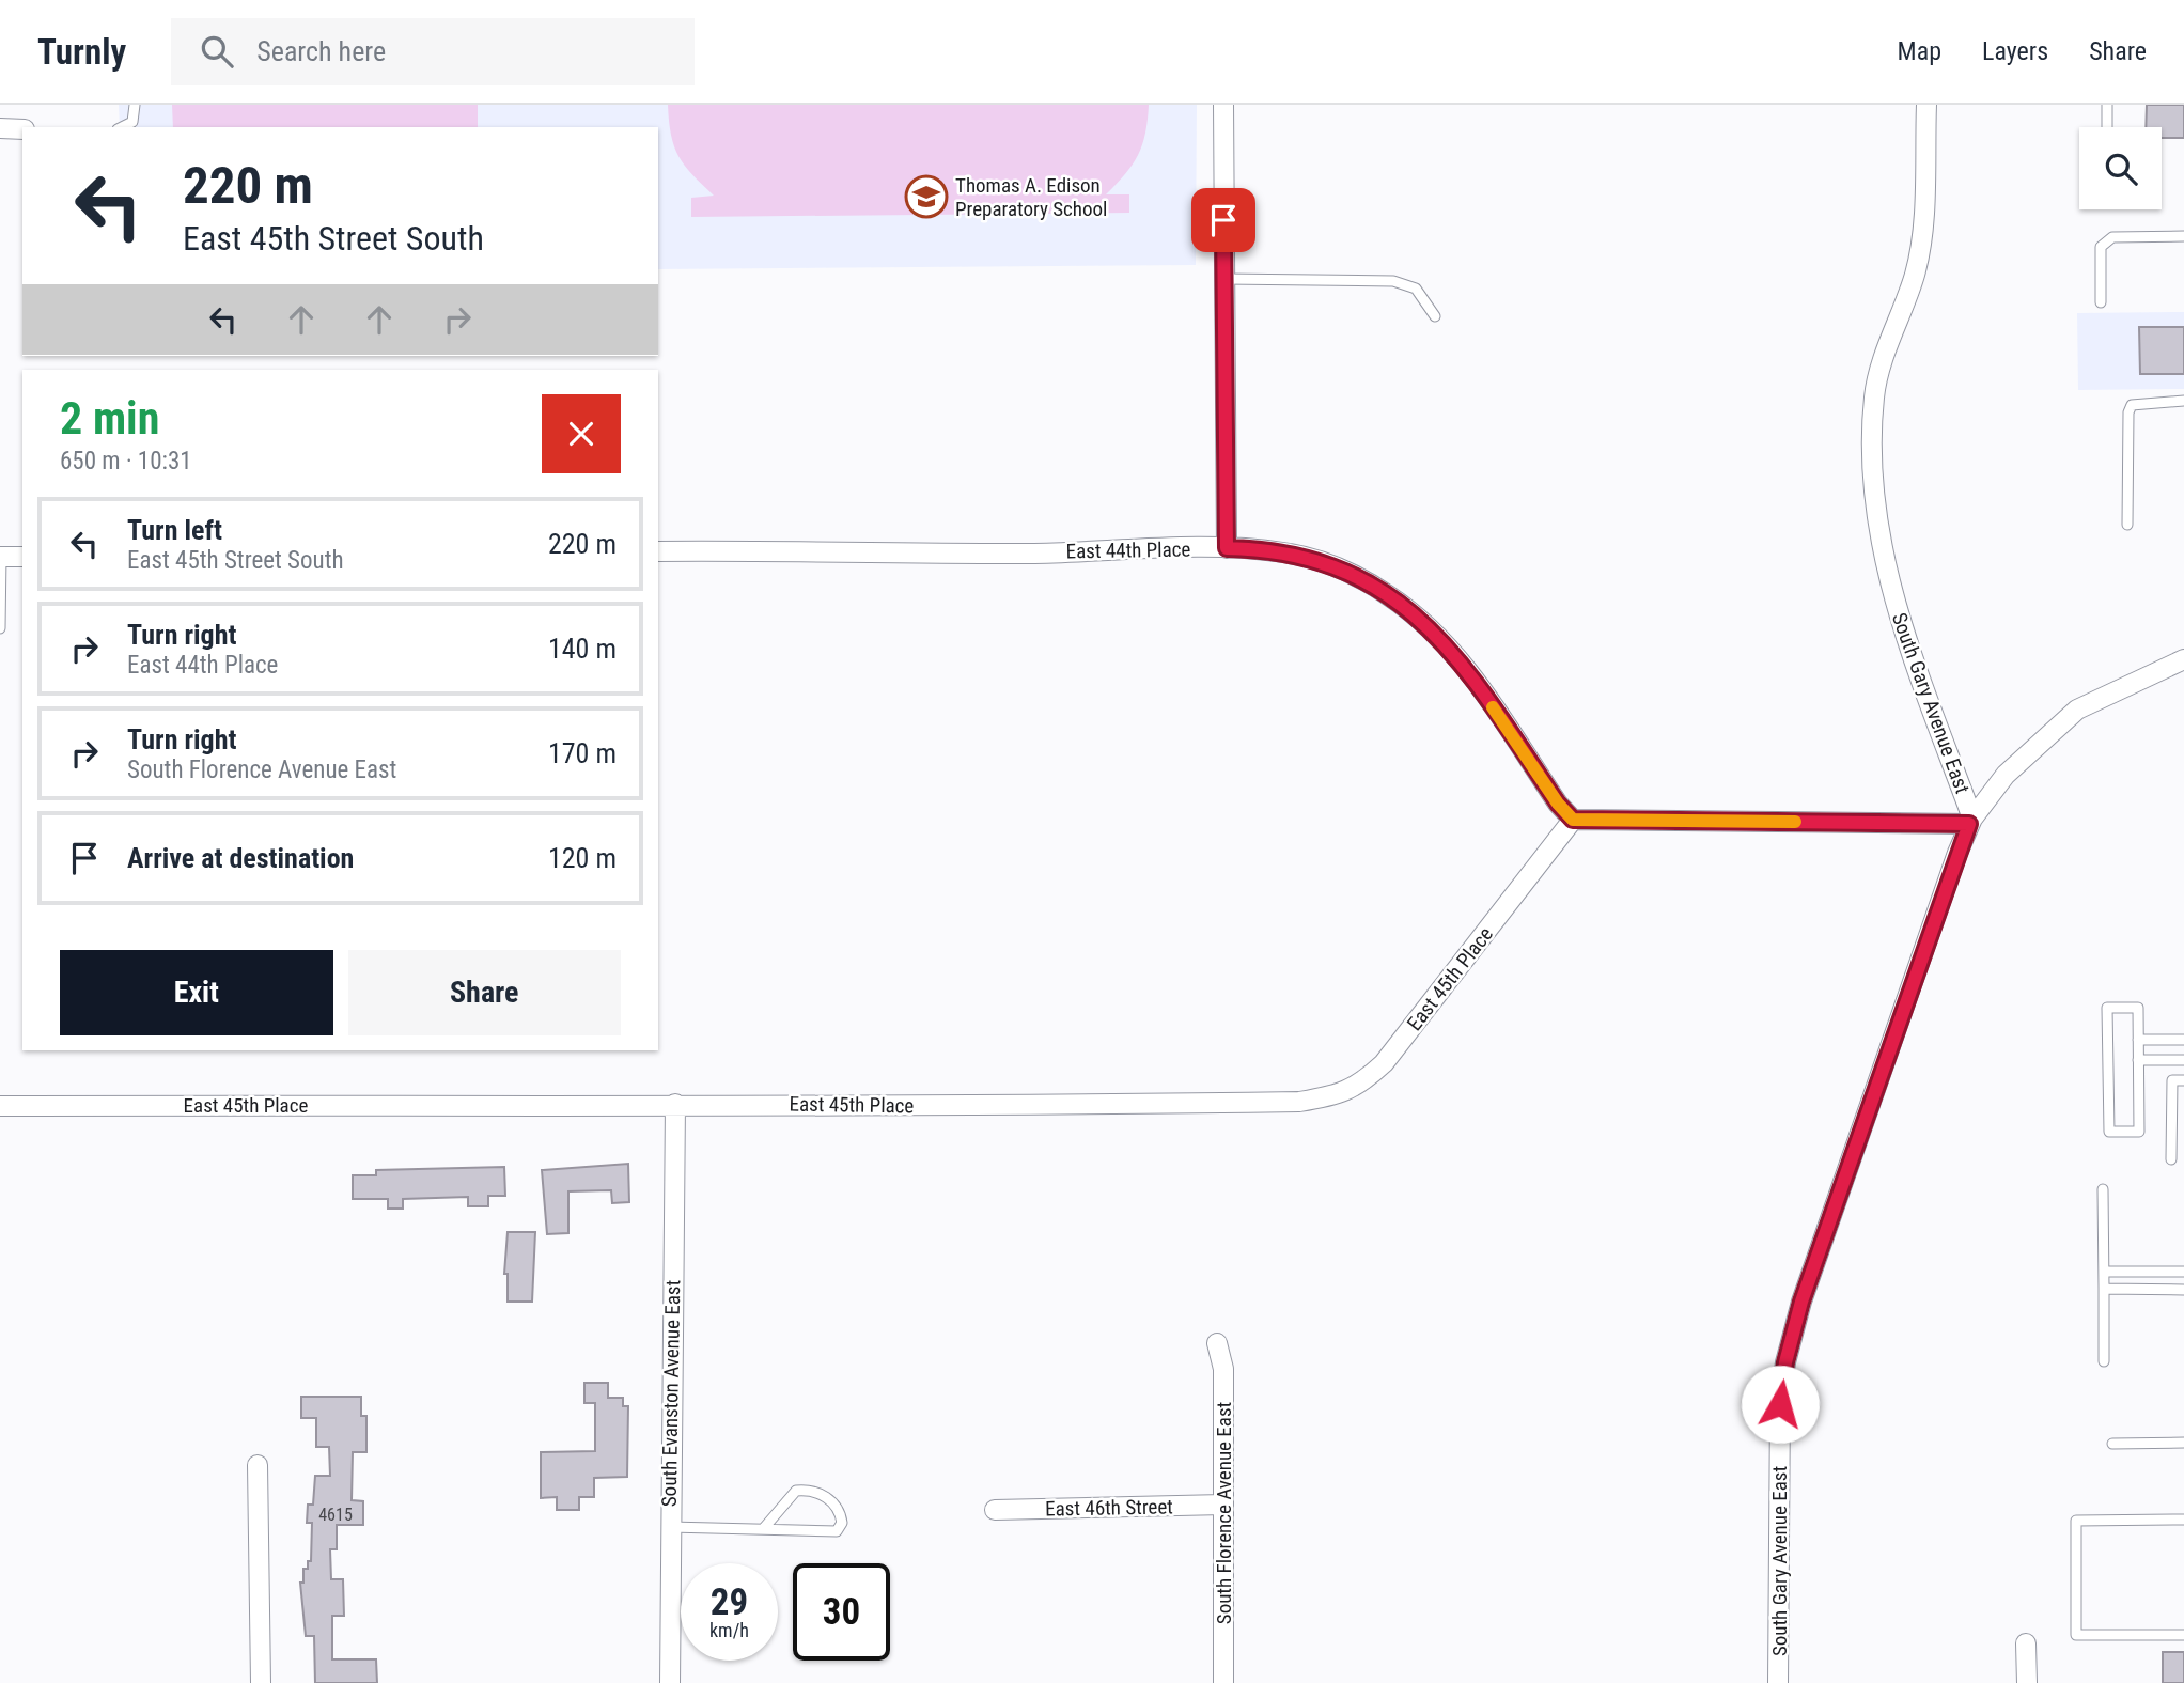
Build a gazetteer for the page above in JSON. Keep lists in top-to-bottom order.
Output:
{
  "streets": {
    "street": [
      "East 44th Place",
      "South Gary Avenue East",
      "East 45th Place",
      "South Evanston Avenue East",
      "East 46th Street",
      "South Florence Avenue East"
    ]
  },
  "crossings": [
    ["East 44th Place", "East 45th Place"],
    ["East 45th Place", "South Evanston Avenue East"],
    ["East 46th Street", "South Florence Avenue East"]
  ],
  "places": {
    "school or university": ["Thomas A. Edison Preparatory School"]
  },
  "house_numbers": ["4615"],
  "page": {
    "header": "Turnly",
    "search": "Search here",
    "nav": ["Map", "Layers", "Share"],
    "turn": ["220 m", "East 45th Street South"],
    "heading": ["2 min", "650 m · 10:31"],
    "list": [
      {
        "name": "Turn left",
        "note": "East 45th Street South",
        "value": "220 m"
      },
      {
        "name": "Turn right",
        "note": "East 44th Place",
        "value": "140 m"
      },
      {
        "name": "Turn right",
        "note": "South Florence Avenue East",
        "value": "170 m"
      },
      {
        "name": "Arrive at destination",
        "value": "120 m"
      }
    ],
    "buttons": ["Exit", "Share"],
    "speed": "29 km/h",
    "limit": "30"
  }
}
